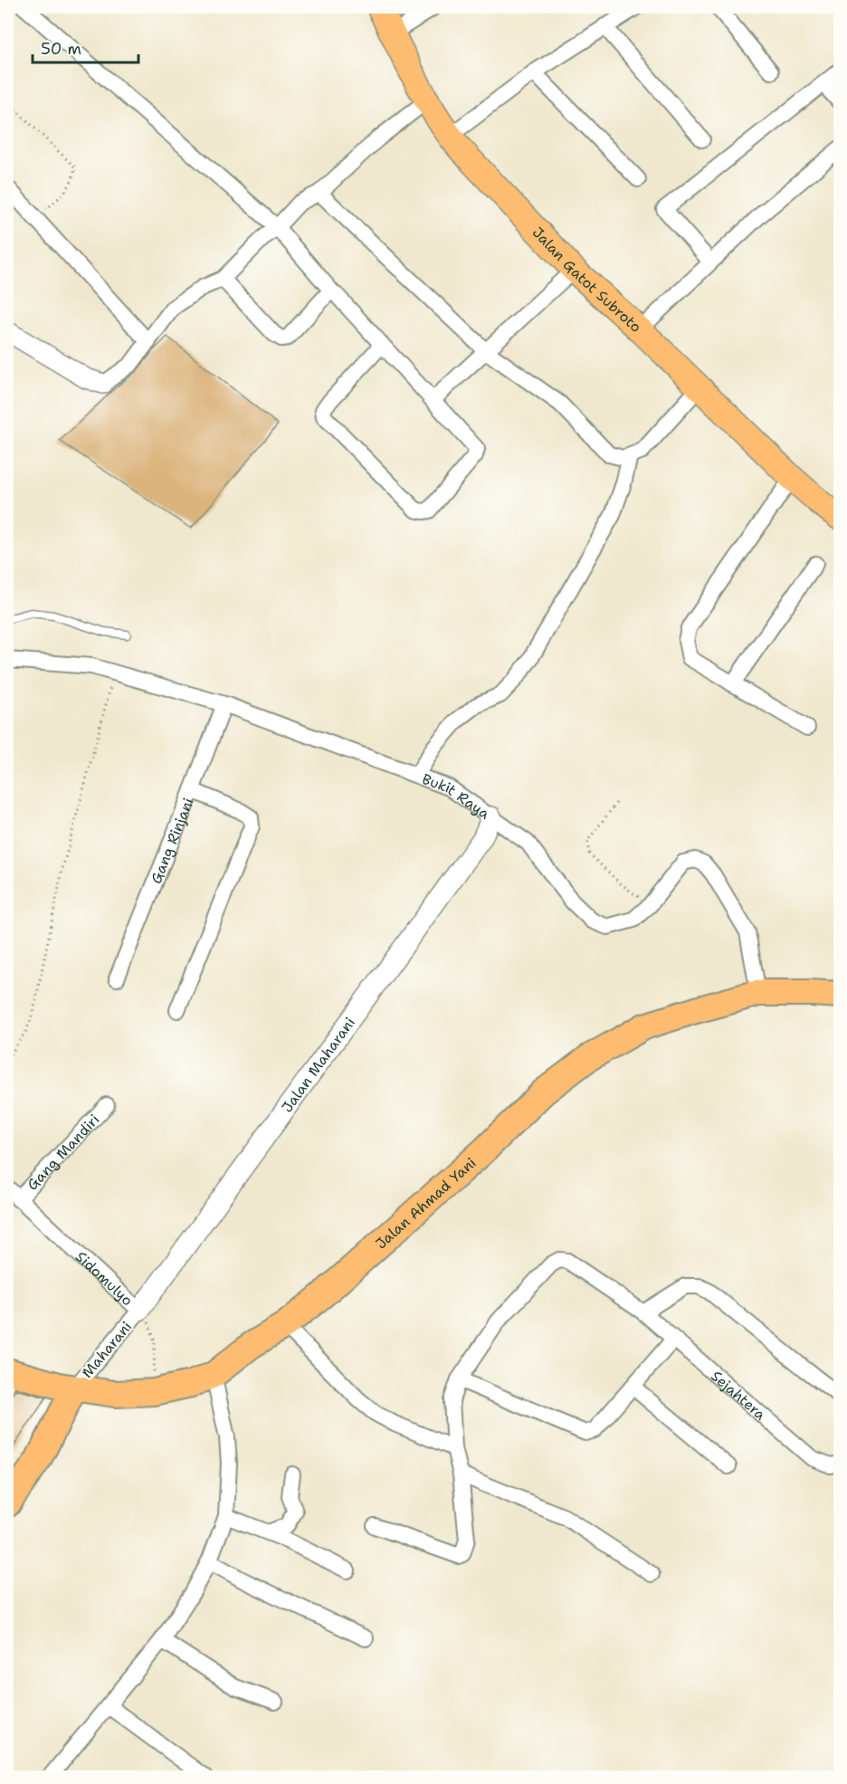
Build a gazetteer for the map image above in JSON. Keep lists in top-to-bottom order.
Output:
{
  "streets": {
    "highway": ["Jalan Ahmad Yani"],
    "main road": ["Jalan Gatot Subroto"],
    "street": [
      "Bukit Raya",
      "Gang Rinjani",
      "Jalan Maharani",
      "Gang Mandiri",
      "Sidomulyo",
      "Maharani",
      "Sejahtera"
    ]
  },
  "crossings": [
    ["Bukit Raya", "Gang Rinjani"],
    ["Bukit Raya", "Jalan Maharani"],
    ["Bukit Raya", "Jalan Ahmad Yani"],
    ["Jalan Maharani", "Sidomulyo"],
    ["Jalan Maharani", "Maharani"],
    ["Gang Mandiri", "Sidomulyo"],
    ["Jalan Ahmad Yani", "Sidomulyo"],
    ["Jalan Ahmad Yani", "Maharani"],
    ["Sidomulyo", "Maharani"]
  ],
  "scale_bar": "50 m"
}
